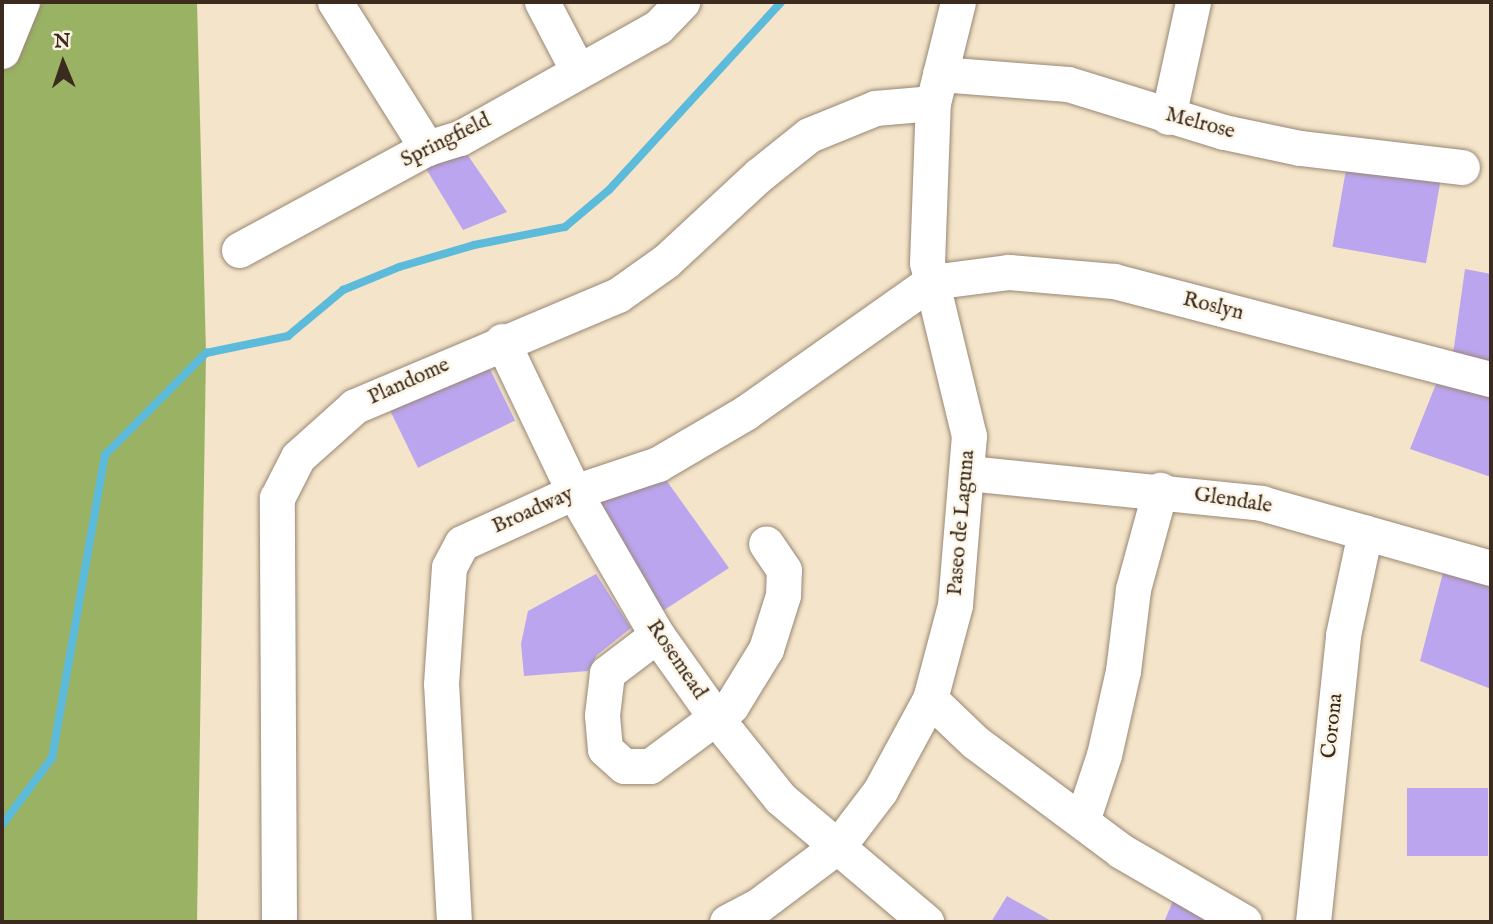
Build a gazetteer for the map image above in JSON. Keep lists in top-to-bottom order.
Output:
{
  "streets": {
    "street": [
      "Melrose",
      "Springfield",
      "Roslyn",
      "Plandome",
      "Glendale",
      "Broadway",
      "Paseo de Laguna",
      "Rosemead",
      "Corona"
    ]
  },
  "crossings": [
    ["Melrose", "Plandome"],
    ["Melrose", "Paseo de Laguna"],
    ["Roslyn", "Broadway"],
    ["Roslyn", "Paseo de Laguna"],
    ["Plandome", "Paseo de Laguna"],
    ["Plandome", "Rosemead"],
    ["Glendale", "Paseo de Laguna"],
    ["Glendale", "Corona"],
    ["Broadway", "Paseo de Laguna"],
    ["Broadway", "Rosemead"],
    ["Paseo de Laguna", "Rosemead"]
  ],
  "north": "top"
}
